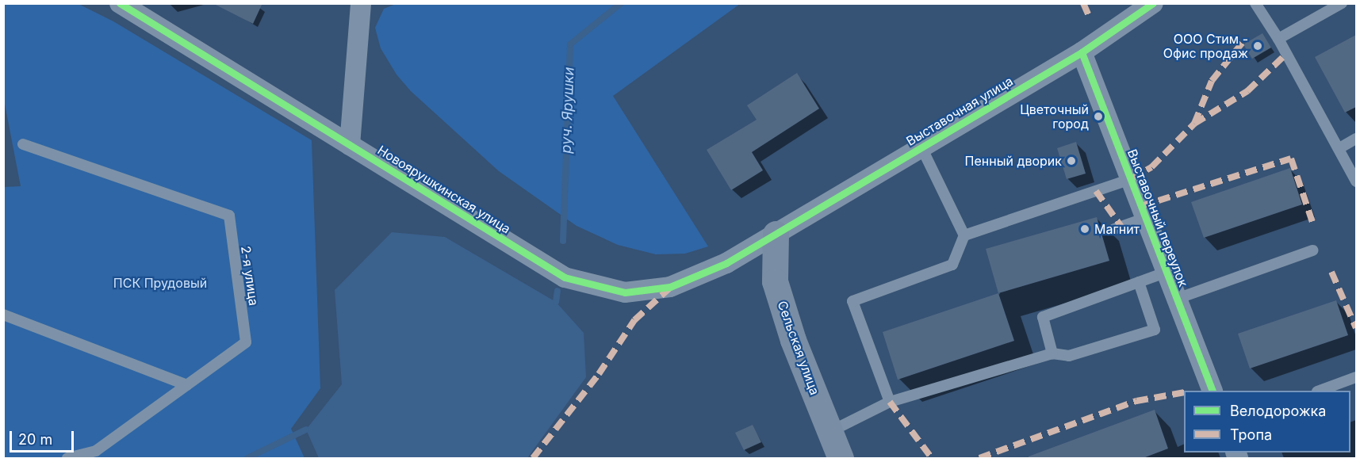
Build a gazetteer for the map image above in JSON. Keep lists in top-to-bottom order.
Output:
{
  "streets": {
    "street": [
      "Выставочная улица",
      "Новоярушкинская улица",
      "Выставочный переулок",
      "Сельская улица"
    ],
    "lane": ["2-я улица"]
  },
  "crossings": [
    ["Выставочная улица", "Новоярушкинская улица"],
    ["Выставочная улица", "Выставочный переулок"],
    ["Выставочная улица", "Сельская улица"],
    ["Новоярушкинская улица", "Сельская улица"]
  ],
  "water": ["руч. Ярушки"],
  "parks": ["ПСК Прудовый"],
  "places": [
    "ООО Стим - Офис продаж",
    "Цветочный город",
    "Пенный дворик",
    "Магнит"
  ],
  "legend": ["Велодорожка", "Тропа"],
  "scale_bar": "20 m"
}
